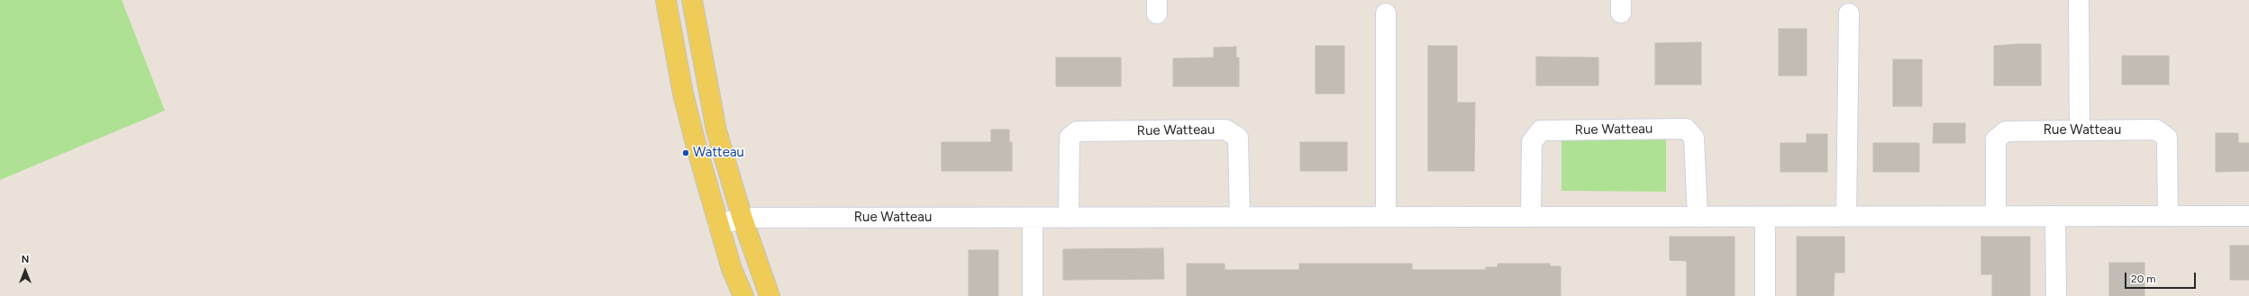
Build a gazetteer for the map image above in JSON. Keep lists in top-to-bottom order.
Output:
{
  "streets": {
    "street": ["Rue Watteau"]
  },
  "places": ["Watteau"],
  "scale_bar": "20 m",
  "north": "top"
}
